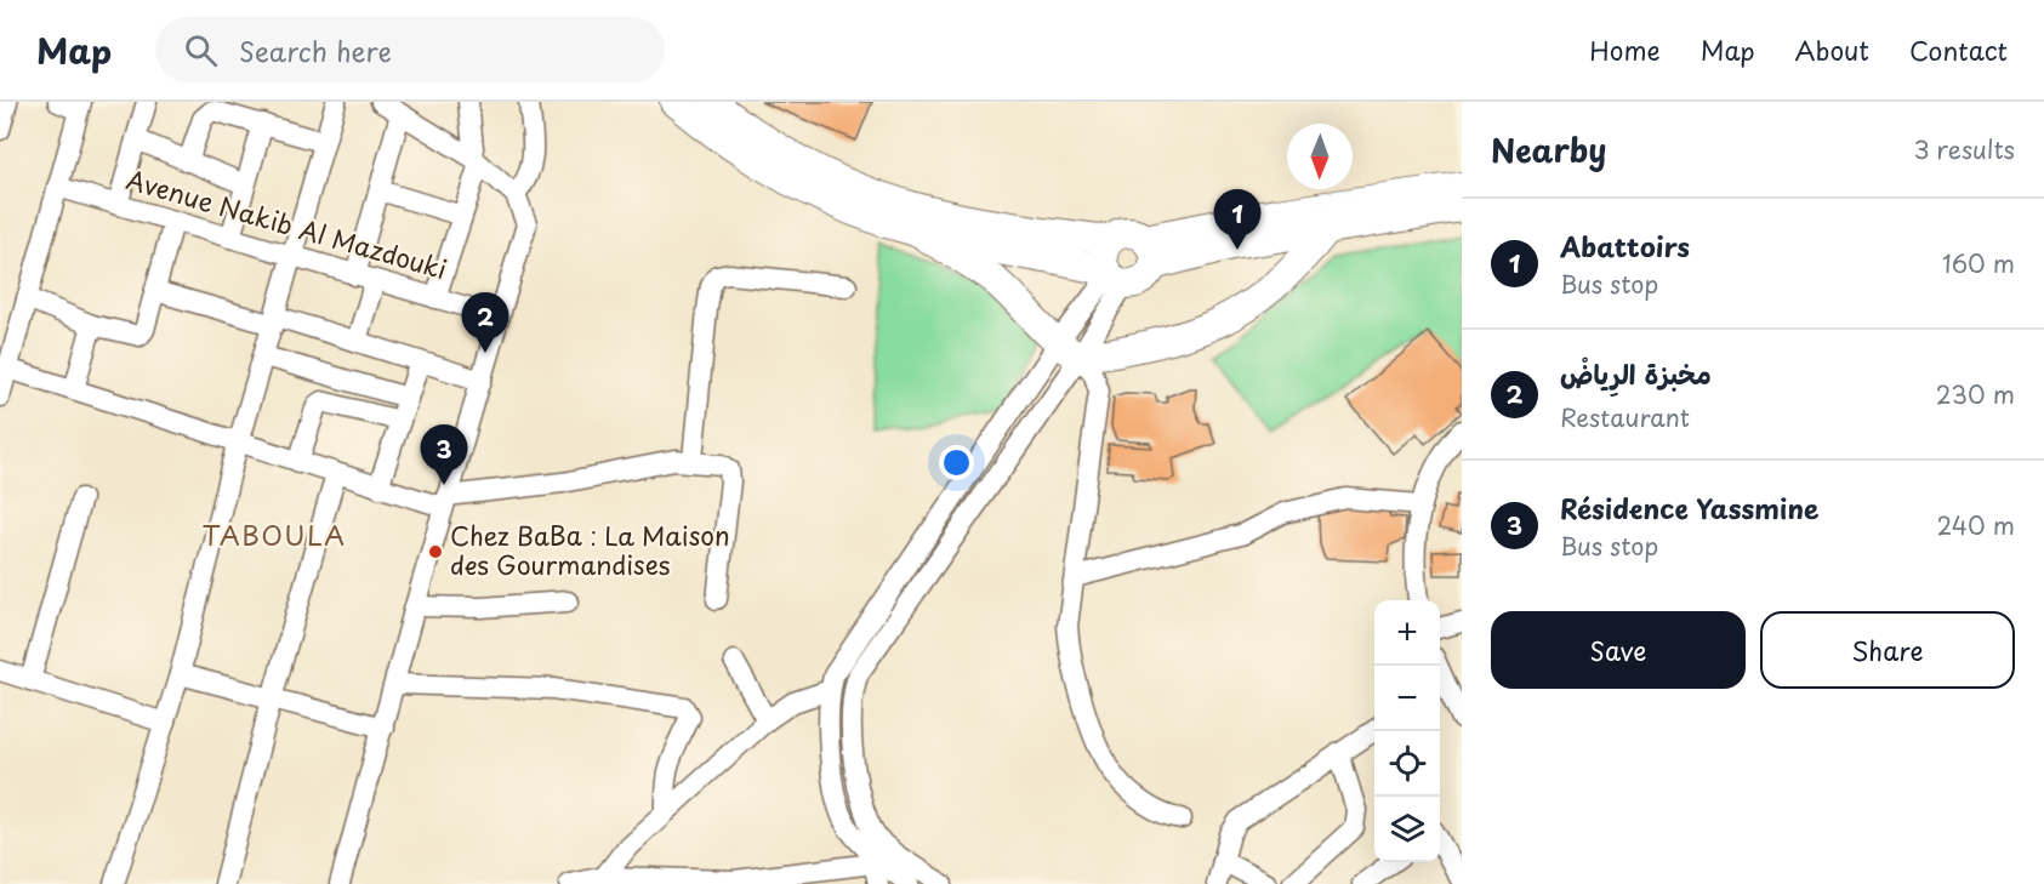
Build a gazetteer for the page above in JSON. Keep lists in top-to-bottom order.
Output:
{
  "streets": {
    "street": ["Avenue Nakib Al Mazdouki"]
  },
  "districts": ["TABOULA"],
  "places": ["Chez BaBa : La Maison des Gourmandises"],
  "north": "bottom",
  "page": {
    "header": "Map",
    "search": "Search here",
    "nav": [
      "Home",
      "Map",
      "About",
      "Contact"
    ],
    "heading": ["Nearby", "3 results"],
    "pins": ["1", "2", "3"],
    "list": [
      {
        "mark": "1",
        "name": "Abattoirs",
        "note": "Bus stop",
        "value": "160 m"
      },
      {
        "mark": "2",
        "name": "مخبزة الرِياضْ",
        "note": "Restaurant",
        "value": "230 m"
      },
      {
        "mark": "3",
        "name": "Résidence Yassmine",
        "note": "Bus stop",
        "value": "240 m"
      }
    ],
    "buttons": ["Save", "Share"],
    "map_buttons": ["+", "−"]
  }
}
